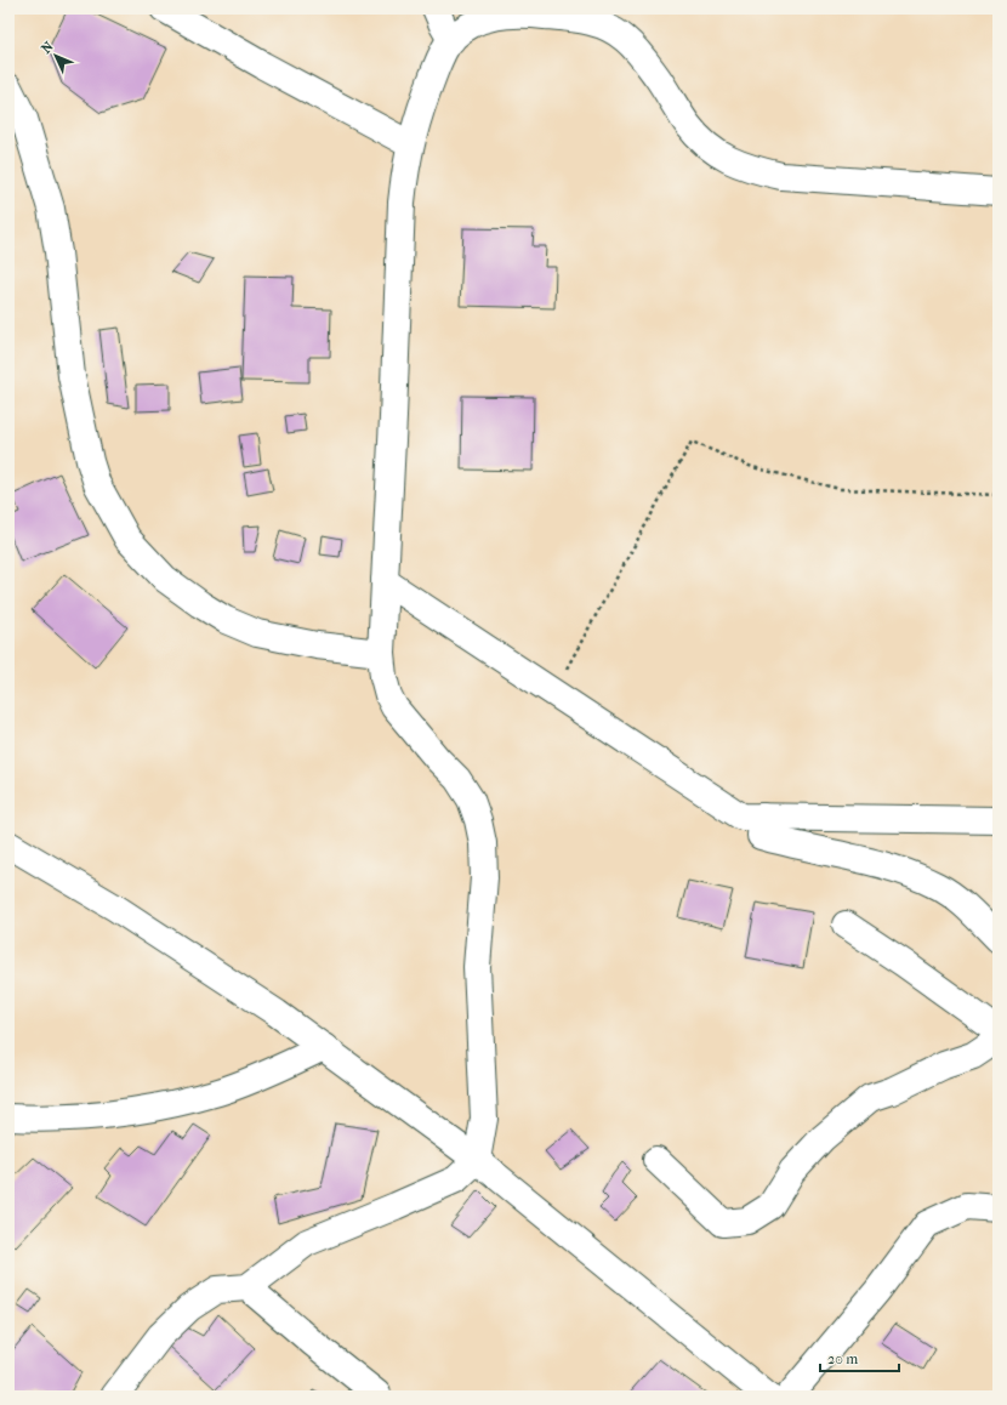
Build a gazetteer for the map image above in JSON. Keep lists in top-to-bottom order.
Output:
{
  "scale_bar": "20 m",
  "north": "top left"
}
